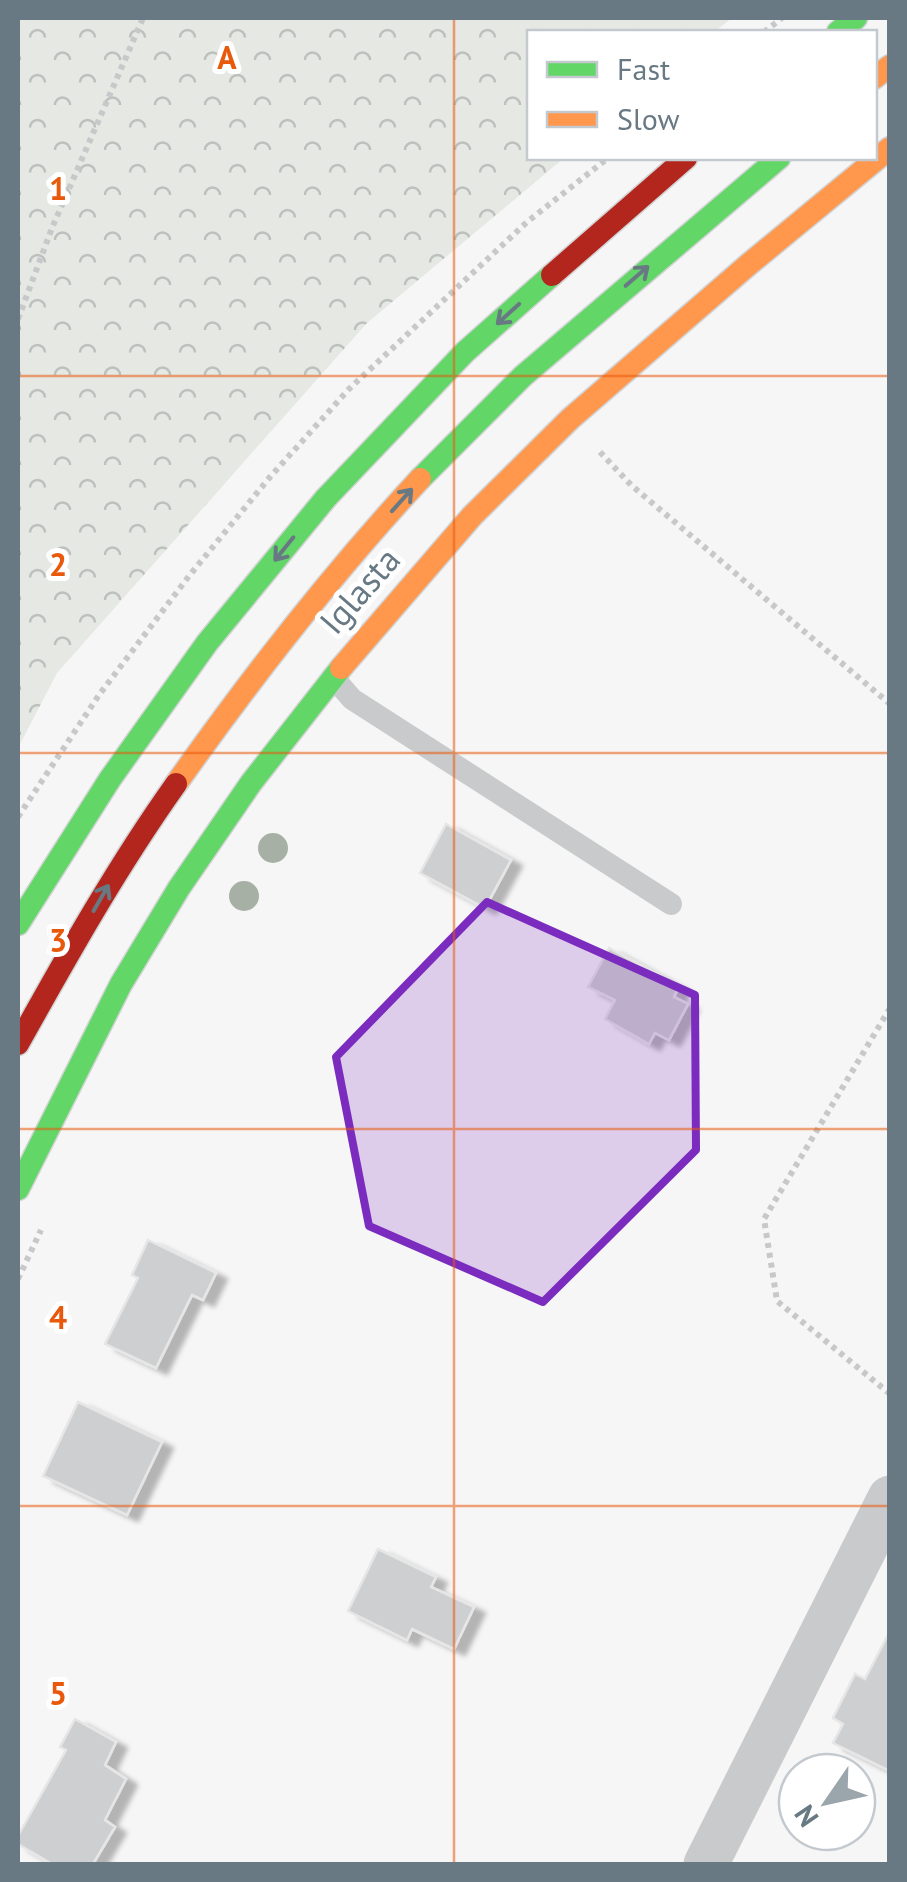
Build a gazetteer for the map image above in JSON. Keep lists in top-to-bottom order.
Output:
{
  "streets": {
    "main road": ["Iglasta"]
  },
  "legend": ["Fast", "Slow"],
  "north": "bottom left",
  "grid": {
    "columns": ["A"],
    "rows": [
      "1",
      "2",
      "3",
      "4",
      "5"
    ]
  }
}
